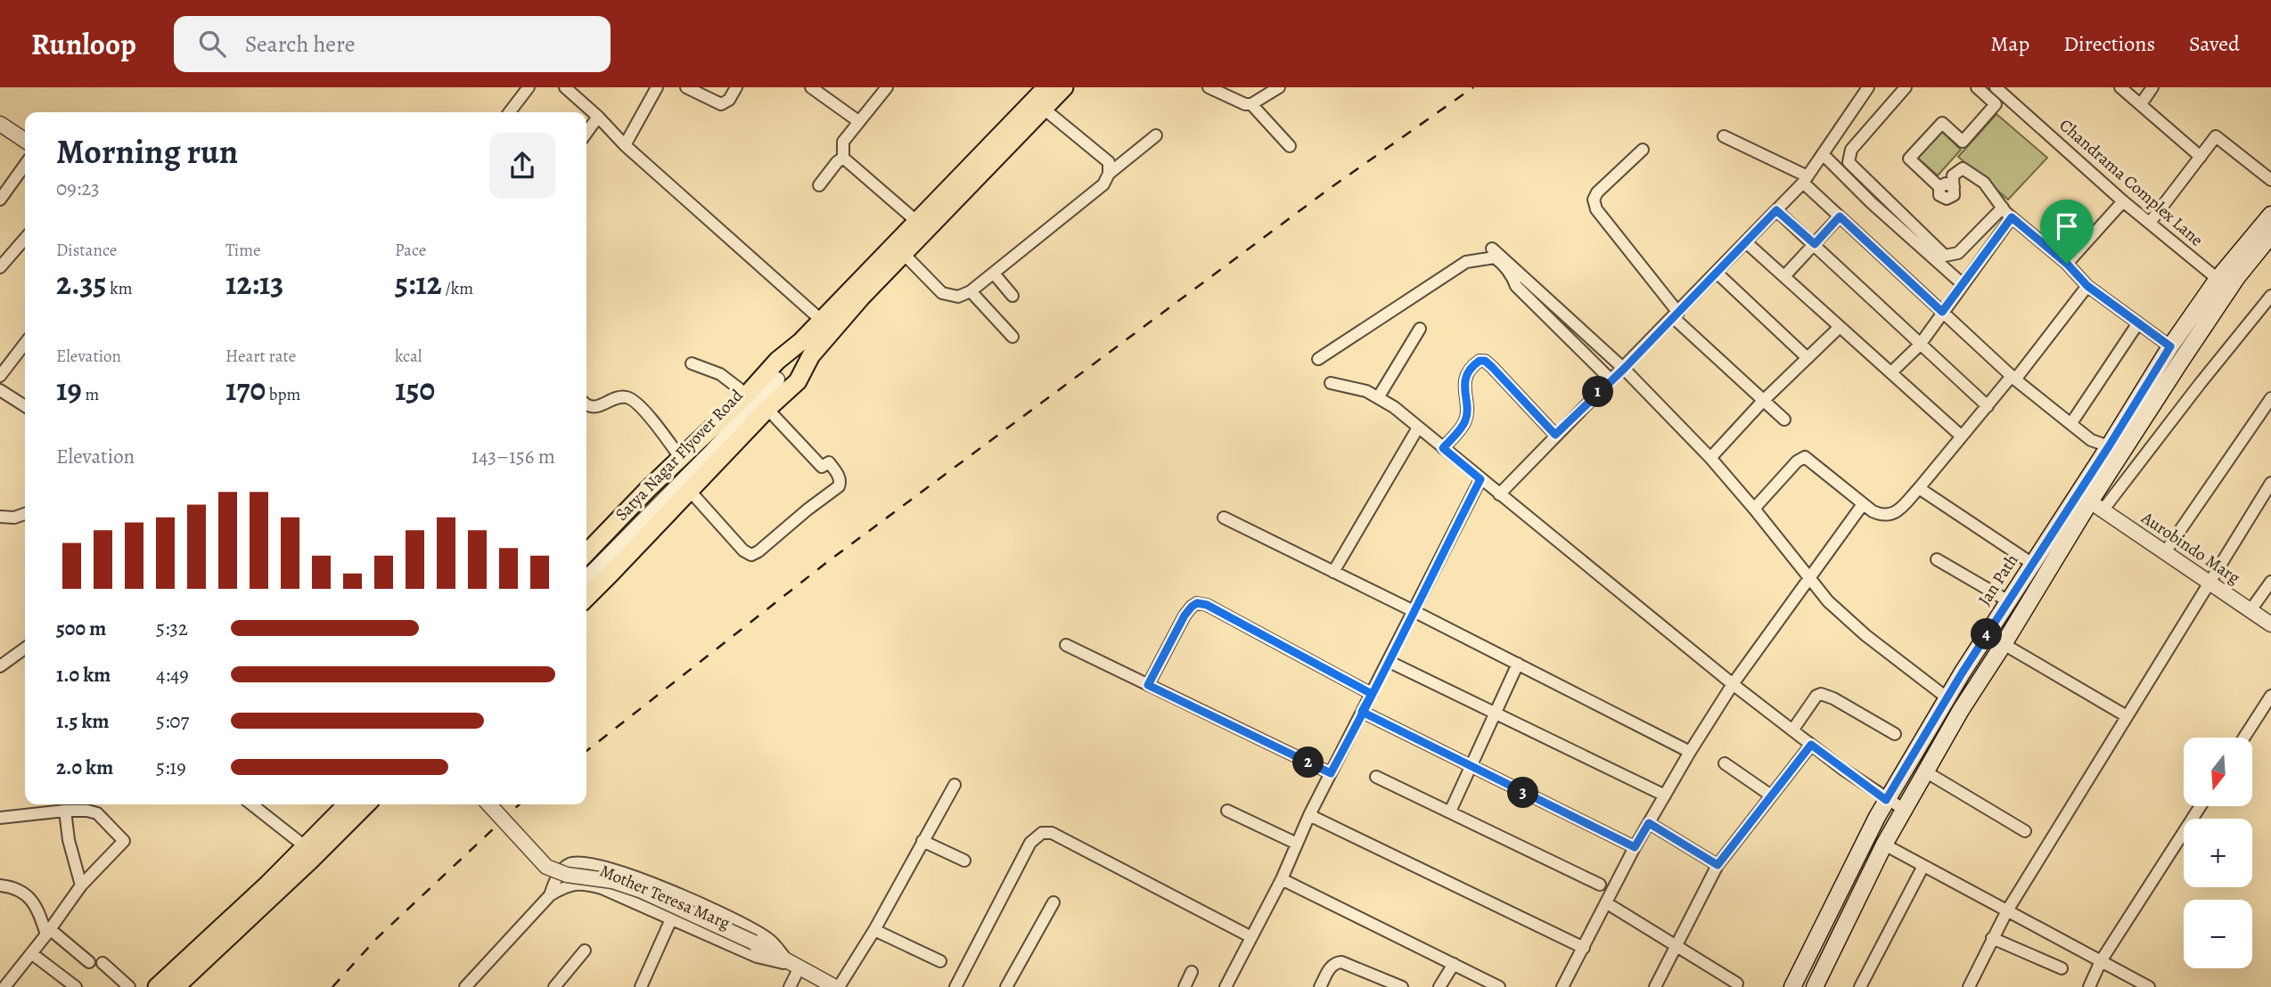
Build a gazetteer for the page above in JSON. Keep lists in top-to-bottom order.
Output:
{
  "streets": {
    "main road": ["Jan Path"],
    "street": [
      "Chandrama Complex Lane",
      "Satya Nagar Flyover Road",
      "Aurobindo Marg",
      "Mother Teresa Marg"
    ]
  },
  "crossings": [
    ["Chandrama Complex Lane", "Jan Path"]
  ],
  "north": "bottom",
  "page": {
    "header": "Runloop",
    "search": "Search here",
    "nav": ["Map", "Directions", "Saved"],
    "heading": ["Morning run", "09:23"],
    "stats": [
      ["Distance", "2.35 km"],
      ["Time", "12:13"],
      ["Pace", "5:12 /km"],
      ["Elevation", "19 m"],
      ["Heart rate", "170 bpm"],
      ["kcal", "150"]
    ],
    "pins": [
      "1",
      "4",
      "2",
      "3"
    ],
    "chart": ["Elevation", "143–156 m"],
    "list": [
      {
        "name": "500 m",
        "note": "5:32"
      },
      {
        "name": "1.0 km",
        "note": "4:49"
      },
      {
        "name": "1.5 km",
        "note": "5:07"
      },
      {
        "name": "2.0 km",
        "note": "5:19"
      }
    ],
    "map_buttons": ["+", "−"]
  }
}
